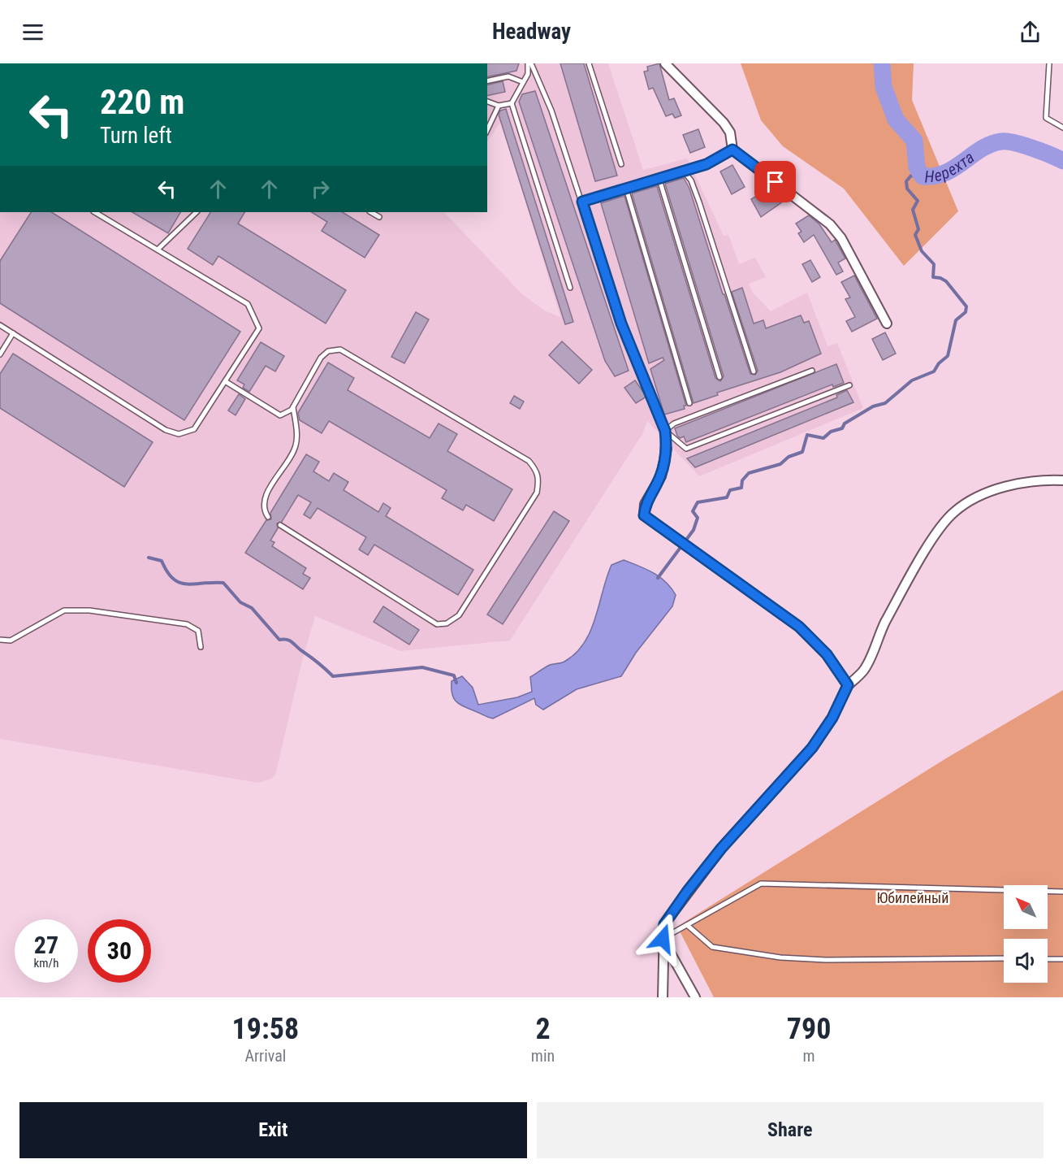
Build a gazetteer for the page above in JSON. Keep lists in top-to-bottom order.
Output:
{
  "water": ["Нерехта"],
  "parks": ["Юбилейный"],
  "north": "top left",
  "page": {
    "header": "Headway",
    "turn": ["220 m", "Turn left"],
    "speed": "27 km/h",
    "limit": "30",
    "eta": [
      "19:58",
      "Arrival",
      "2",
      "min",
      "790",
      "m"
    ],
    "buttons": ["Exit", "Share"]
  }
}
